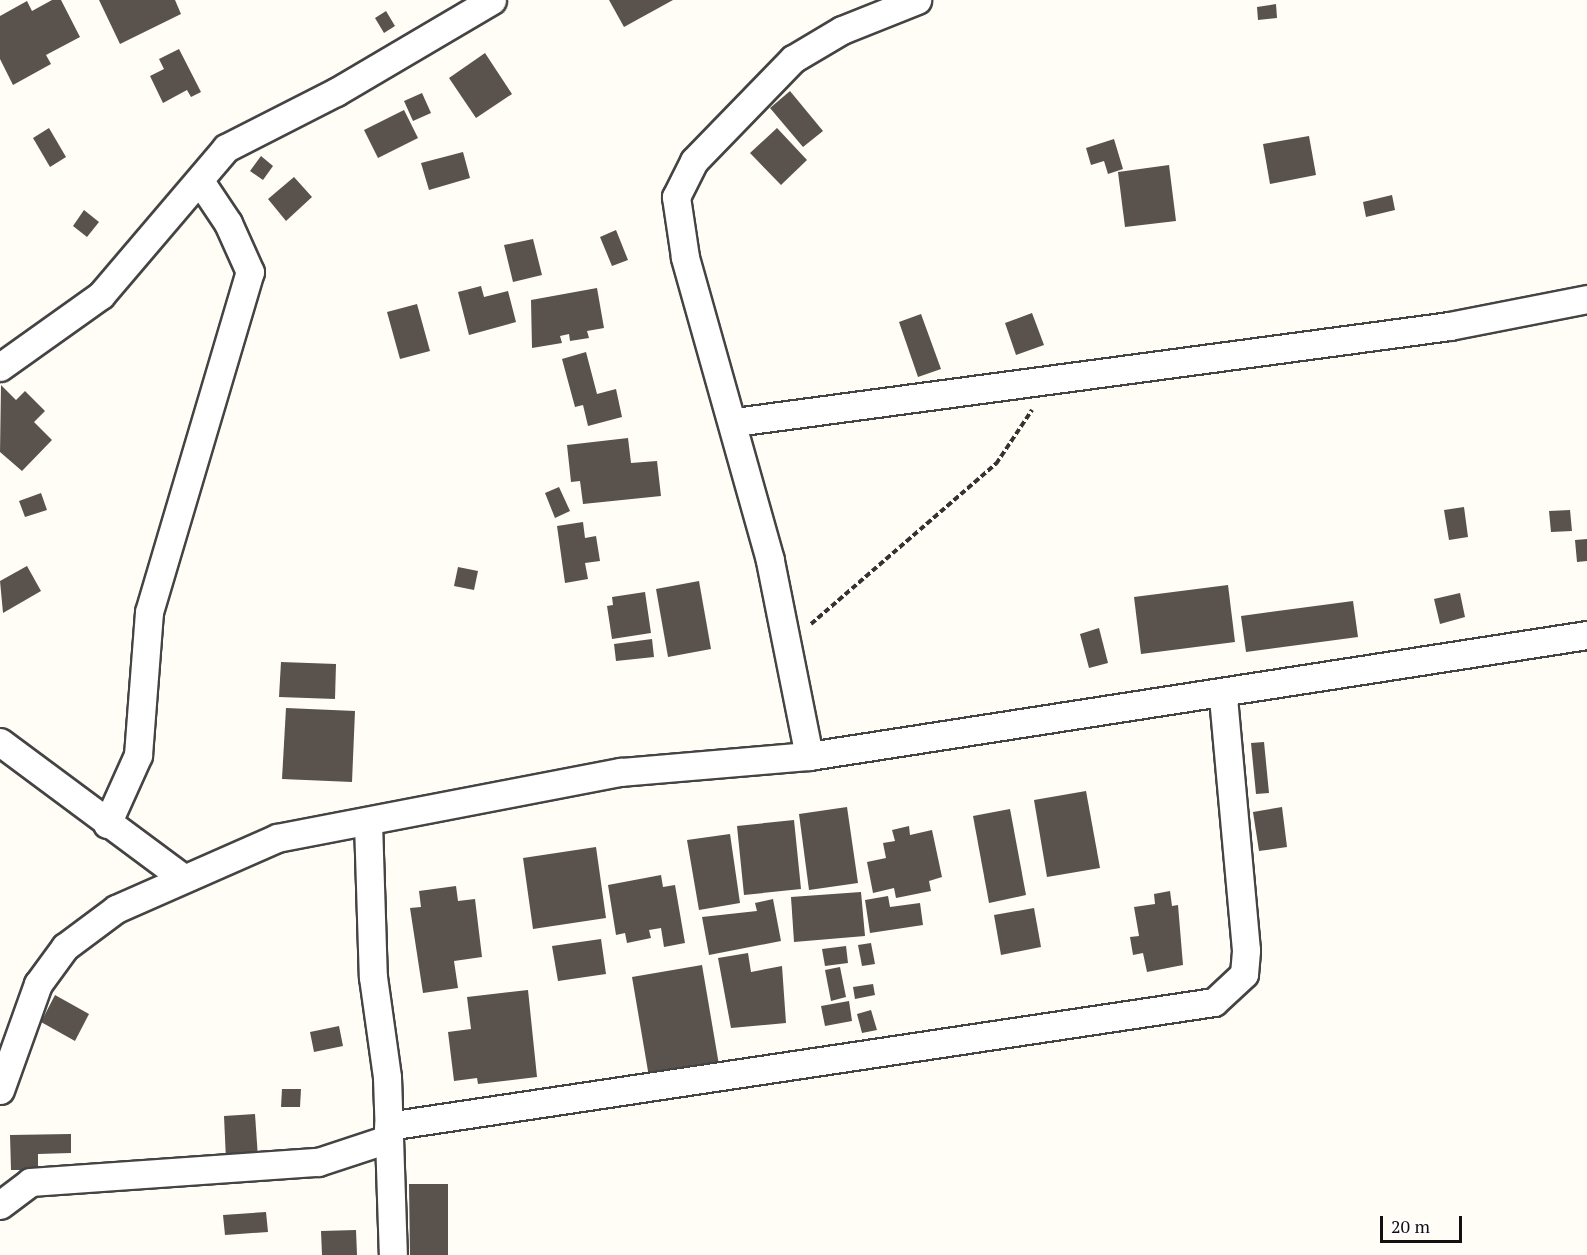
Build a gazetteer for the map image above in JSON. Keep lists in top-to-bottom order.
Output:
{
  "scale_bar": "20 m"
}
